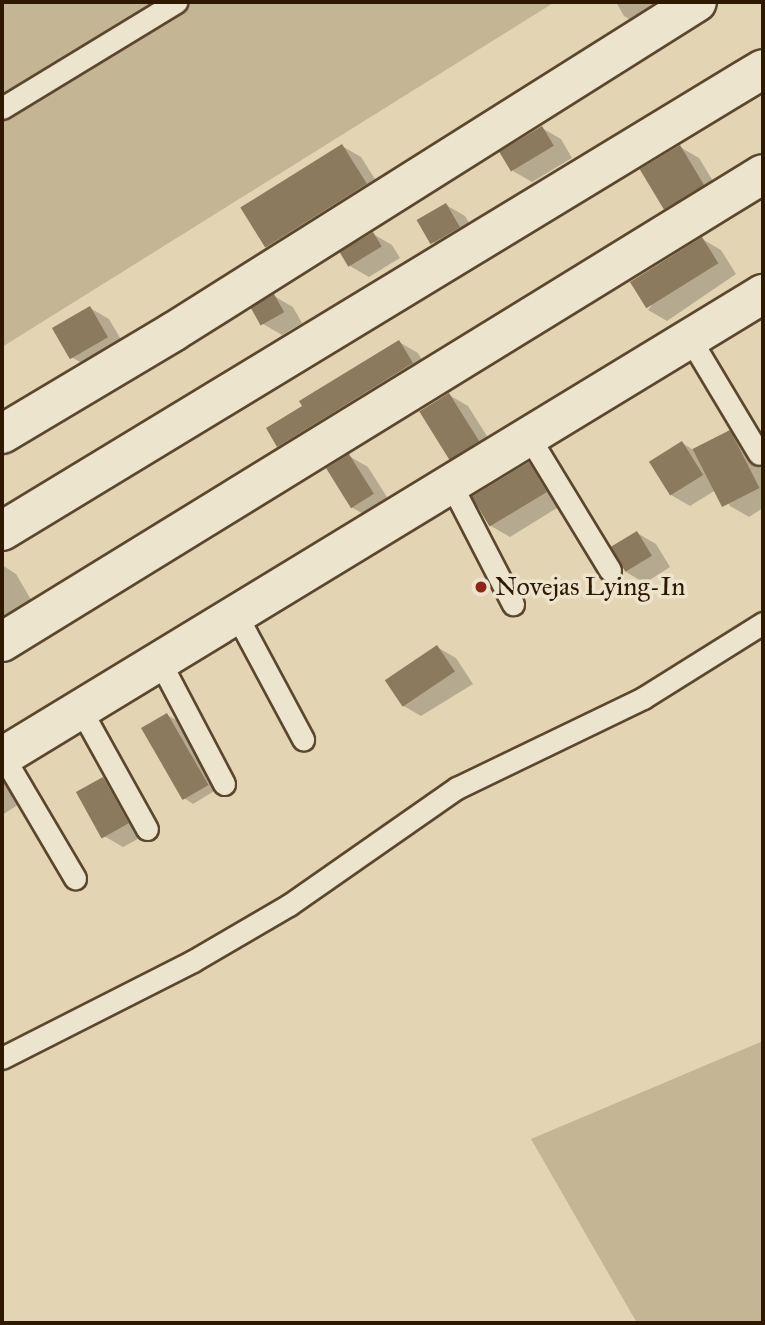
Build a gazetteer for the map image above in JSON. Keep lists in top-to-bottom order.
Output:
{
  "places": ["Novejas Lying-In"]
}
